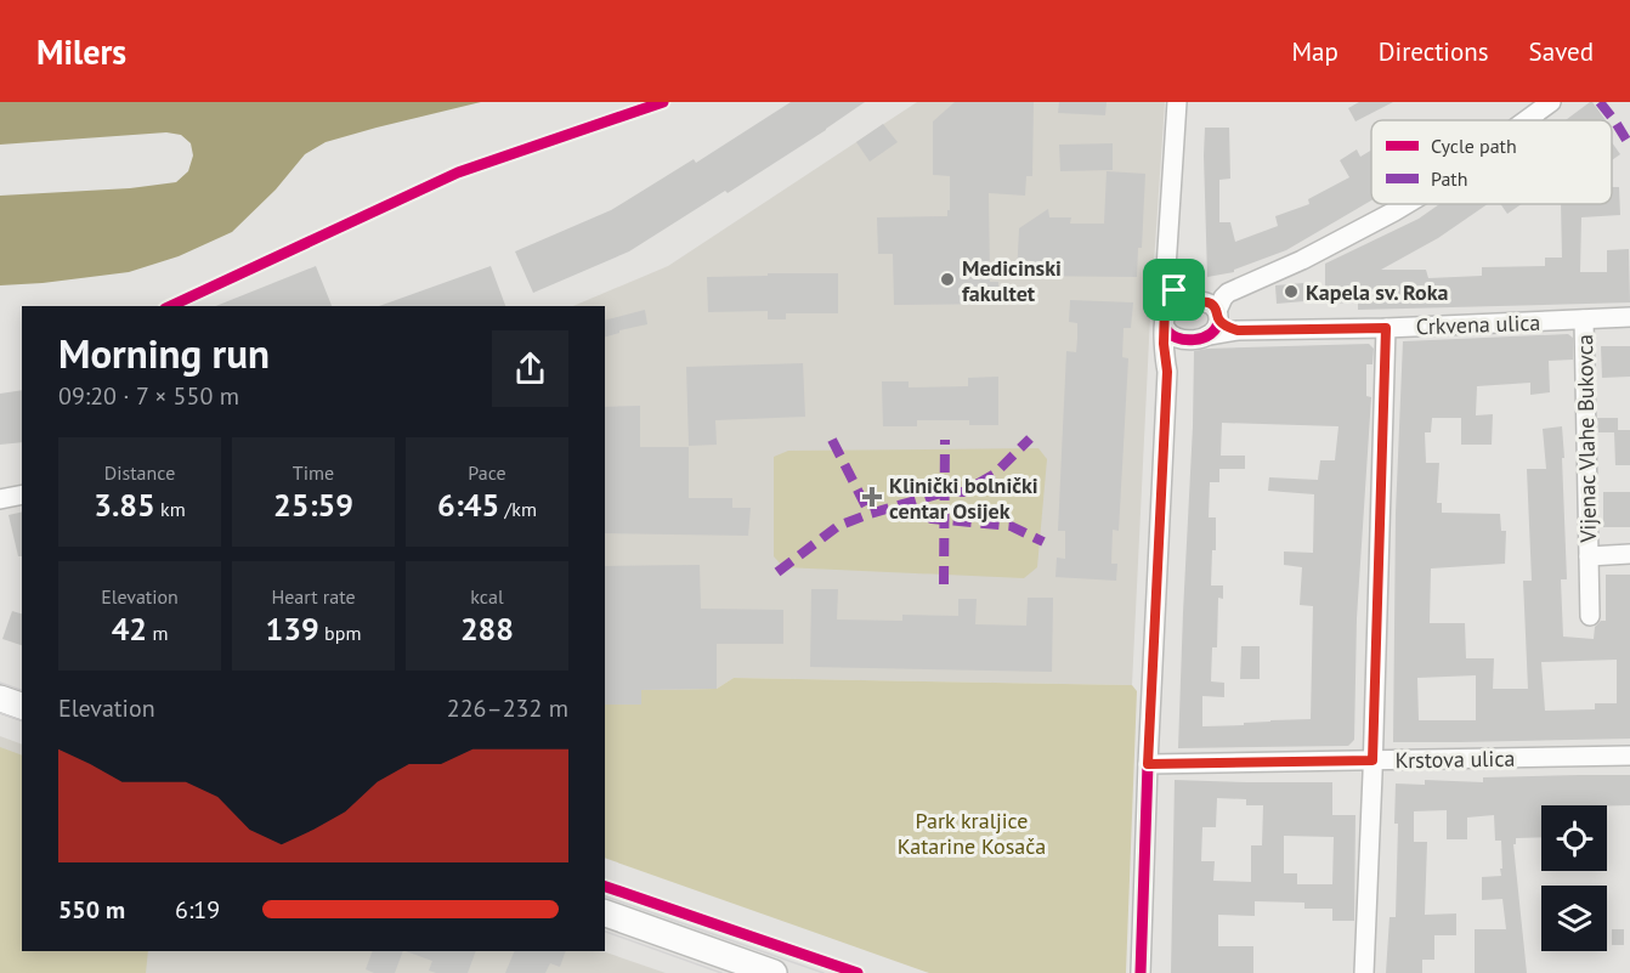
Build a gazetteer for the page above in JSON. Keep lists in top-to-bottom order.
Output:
{
  "streets": {
    "street": ["Crkvena ulica", "Vijenac Vlahe Bukovca", "Krstova ulica"]
  },
  "crossings": [
    ["Crkvena ulica", "Vijenac Vlahe Bukovca"]
  ],
  "parks": ["Park kraljice Katarine Kosača"],
  "places": {
    "other": ["Medicinski fakultet", "Kapela sv. Roka"],
    "health": ["Klinički bolnički centar Osijek"]
  },
  "legend": ["Cycle path", "Path"],
  "page": {
    "header": "Milers",
    "nav": ["Map", "Directions", "Saved"],
    "heading": ["Morning run", "09:20 · 7 × 550 m"],
    "stats": [
      ["Distance", "3.85 km"],
      ["Time", "25:59"],
      ["Pace", "6:45 /km"],
      ["Elevation", "42 m"],
      ["Heart rate", "139 bpm"],
      ["kcal", "288"]
    ],
    "chart": ["Elevation", "226–232 m"],
    "list": [
      {
        "name": "550 m",
        "note": "6:19"
      }
    ]
  }
}
